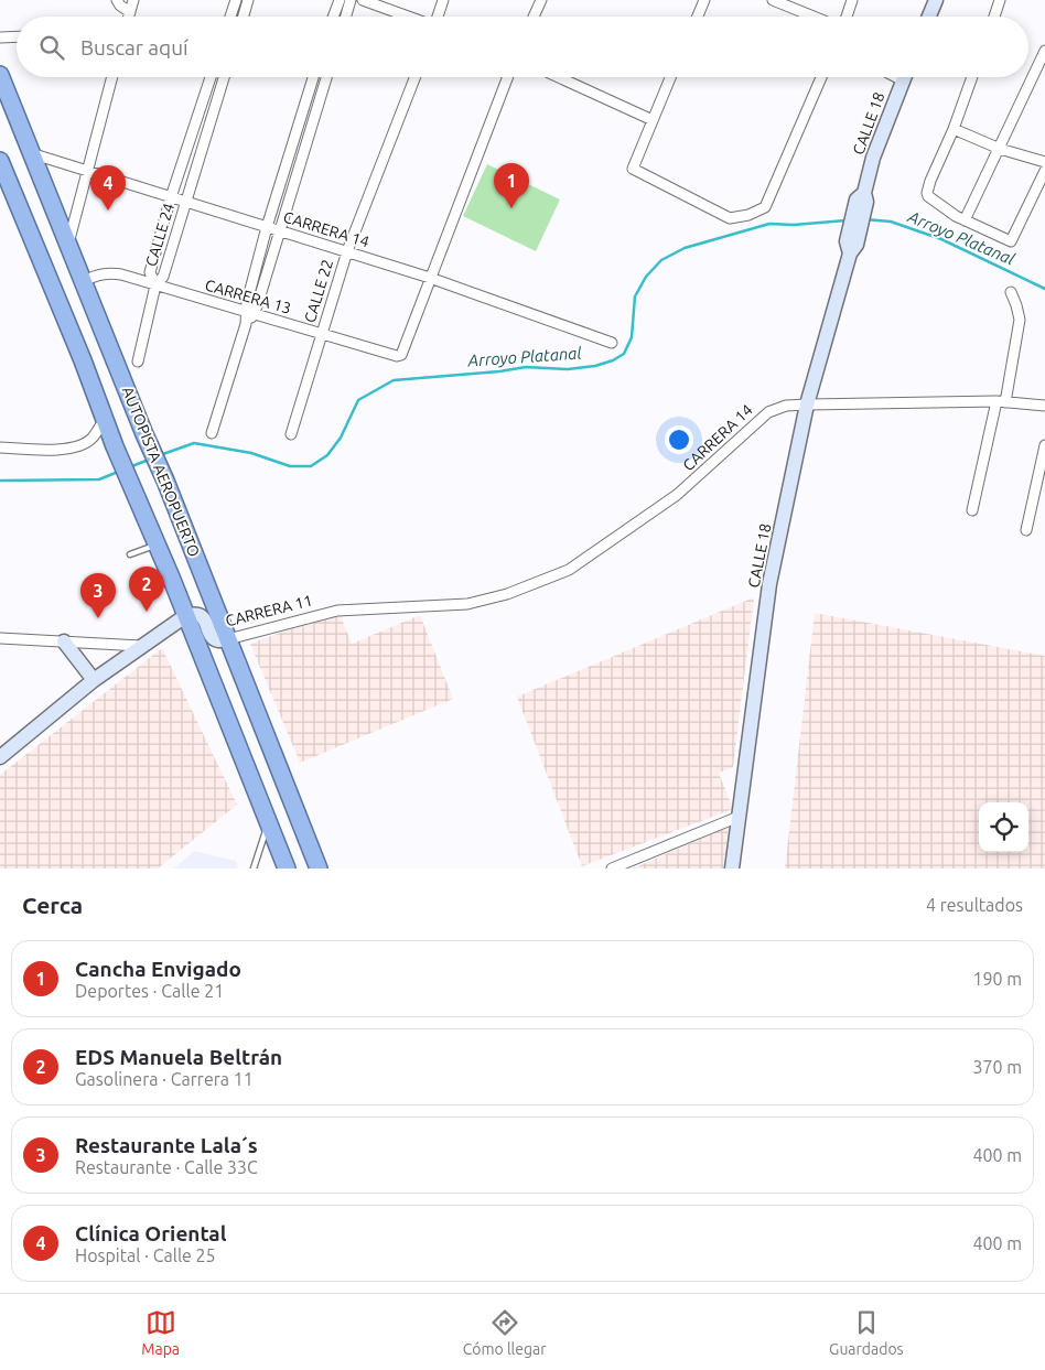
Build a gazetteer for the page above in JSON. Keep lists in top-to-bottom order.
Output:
{
  "streets": {
    "highway": ["AUTOPISTA AEROPUERTO"],
    "main road": ["CALLE 18", "CARRERA 11"],
    "street": [
      "CARRERA 14",
      "CALLE 24",
      "CALLE 22",
      "CARRERA 13"
    ]
  },
  "crossings": [
    ["CALLE 18", "CARRERA 14"],
    ["CARRERA 14", "CALLE 24"],
    ["CARRERA 14", "CALLE 22"],
    ["CARRERA 14", "CARRERA 13"],
    ["CARRERA 14", "AUTOPISTA AEROPUERTO"],
    ["CARRERA 14", "CARRERA 11"],
    ["CALLE 24", "CARRERA 13"],
    ["CALLE 22", "CARRERA 13"],
    ["CARRERA 13", "AUTOPISTA AEROPUERTO"],
    ["AUTOPISTA AEROPUERTO", "CARRERA 11"]
  ],
  "water": ["Arroyo Platanal"],
  "page": {
    "search": "Buscar aquí",
    "pins": [
      "1",
      "4",
      "2",
      "3"
    ],
    "heading": ["Cerca", "4 resultados"],
    "list": [
      {
        "mark": "1",
        "name": "Cancha Envigado",
        "note": "Deportes · Calle 21",
        "value": "190 m"
      },
      {
        "mark": "2",
        "name": "EDS Manuela Beltrán",
        "note": "Gasolinera · Carrera 11",
        "value": "370 m"
      },
      {
        "mark": "3",
        "name": "Restaurante Lala´s",
        "note": "Restaurante · Calle 33C",
        "value": "400 m"
      },
      {
        "mark": "4",
        "name": "Clínica Oriental",
        "note": "Hospital · Calle 25",
        "value": "400 m"
      }
    ],
    "nav": ["Mapa", "Cómo llegar", "Guardados"]
  }
}
